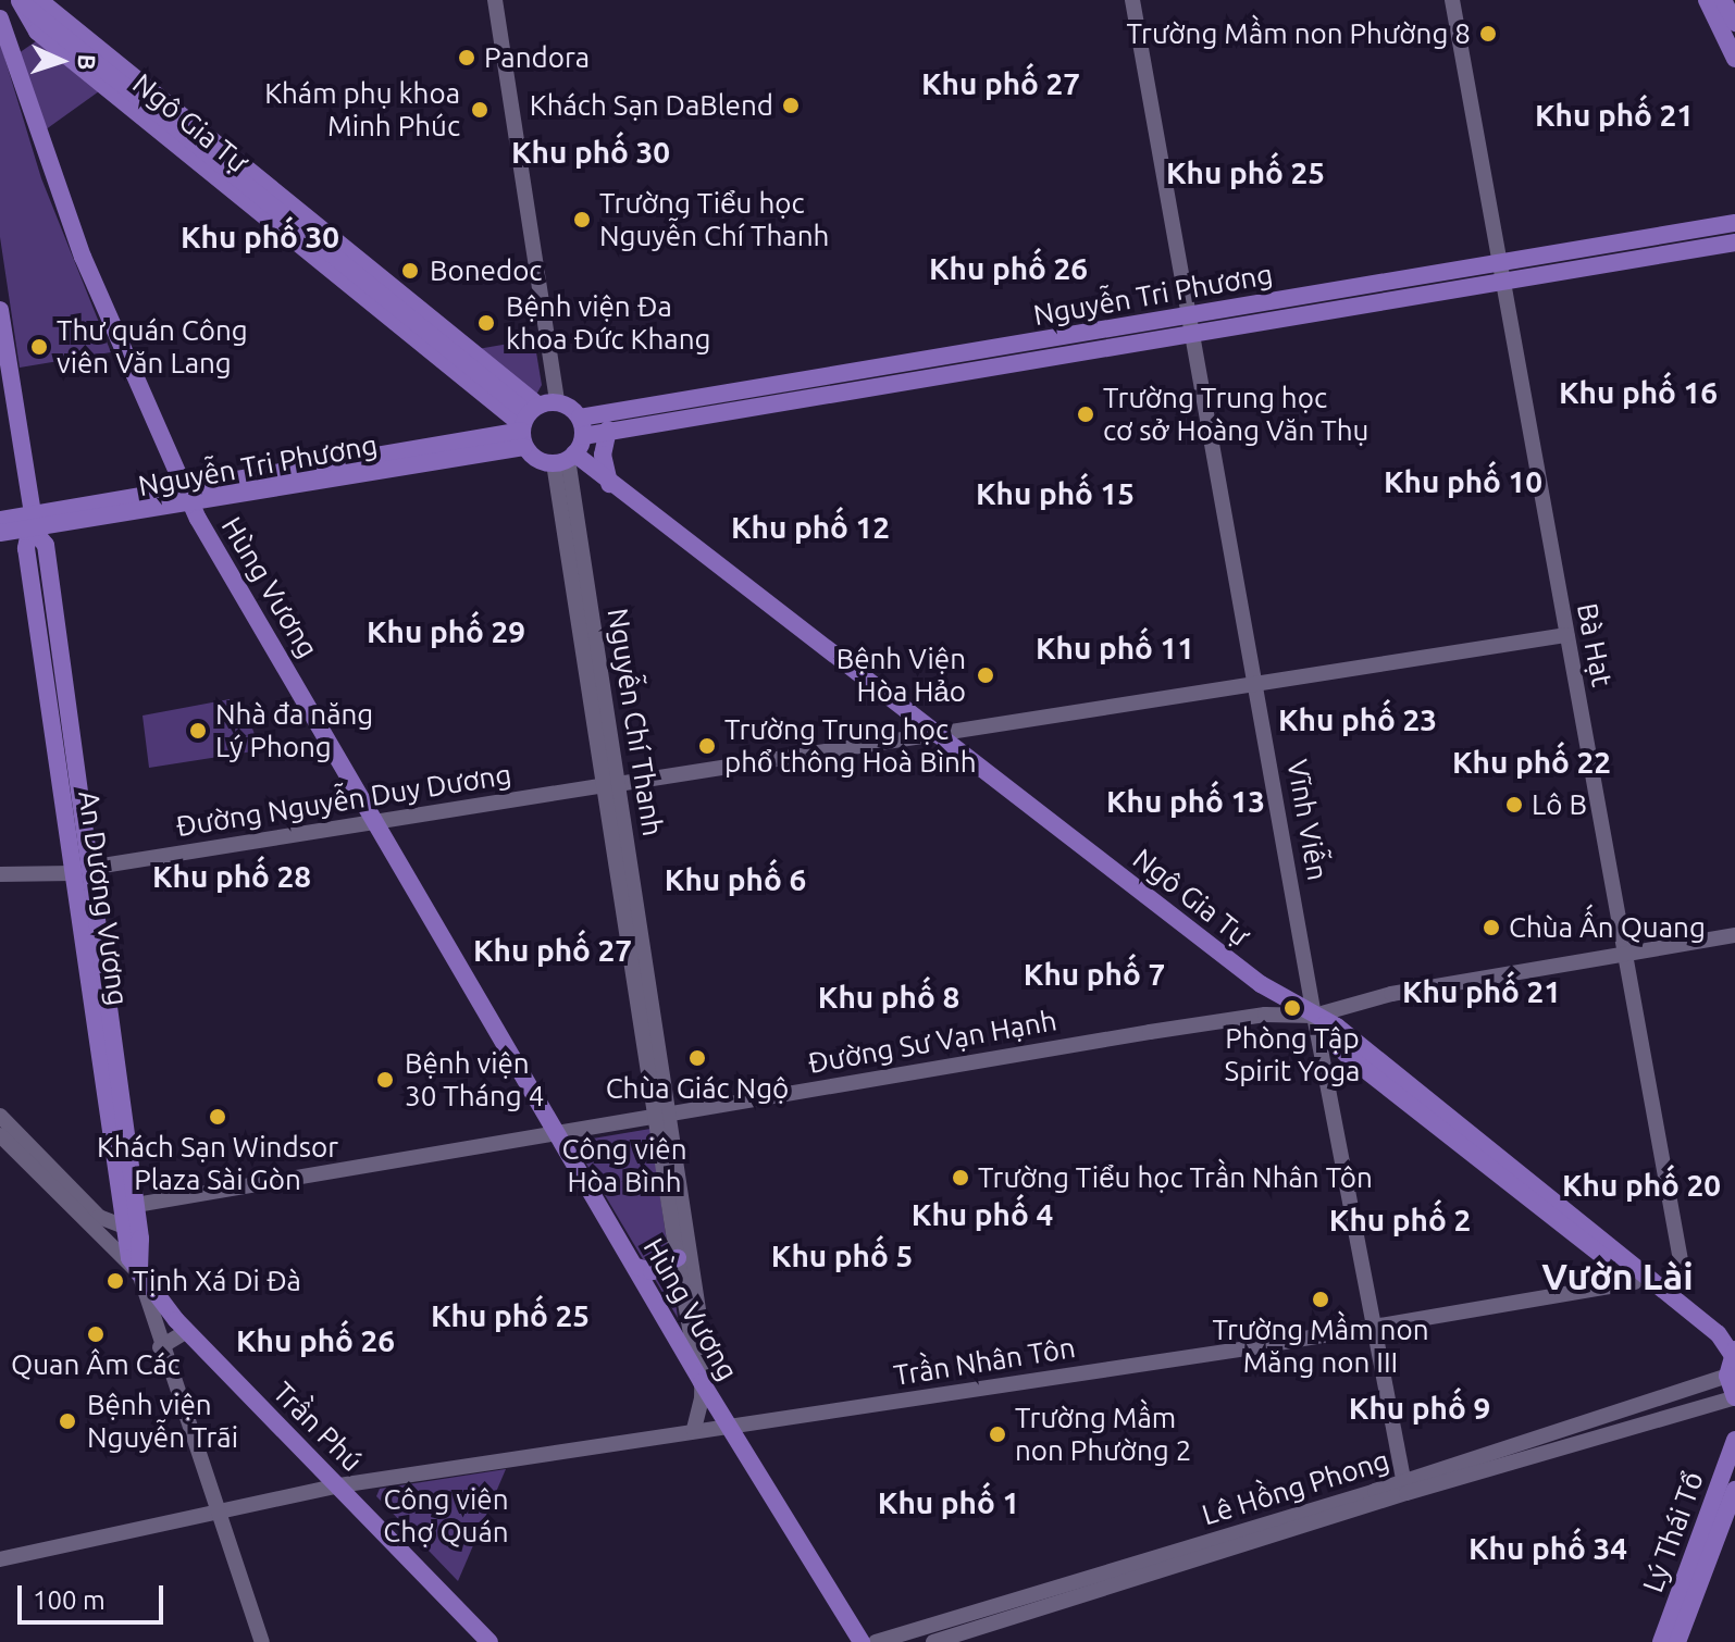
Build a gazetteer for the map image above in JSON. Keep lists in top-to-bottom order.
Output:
{
  "streets": {
    "main road": [
      "Ngô Gia Tự",
      "Nguyễn Tri Phương",
      "Hùng Vương",
      "An Dương Vương",
      "Trần Phú",
      "Lý Thái Tổ"
    ],
    "street": [
      "Bà Hạt",
      "Nguyễn Chí Thanh",
      "Đường Nguyễn Duy Dương",
      "Vĩnh Viễn",
      "Đường Sư Vạn Hạnh",
      "Trần Nhân Tôn",
      "Lê Hồng Phong"
    ]
  },
  "crossings": [
    ["Ngô Gia Tự", "Nguyễn Tri Phương"],
    ["Ngô Gia Tự", "Bà Hạt"],
    ["Ngô Gia Tự", "Nguyễn Chí Thanh"],
    ["Ngô Gia Tự", "Đường Nguyễn Duy Dương"],
    ["Ngô Gia Tự", "Vĩnh Viễn"],
    ["Ngô Gia Tự", "Đường Sư Vạn Hạnh"],
    ["Ngô Gia Tự", "Trần Nhân Tôn"],
    ["Nguyễn Tri Phương", "Hùng Vương"],
    ["Nguyễn Tri Phương", "Bà Hạt"],
    ["Nguyễn Tri Phương", "Vĩnh Viễn"],
    ["Nguyễn Tri Phương", "An Dương Vương"],
    ["Hùng Vương", "Nguyễn Chí Thanh"],
    ["Hùng Vương", "Đường Nguyễn Duy Dương"],
    ["Hùng Vương", "Đường Sư Vạn Hạnh"],
    ["Hùng Vương", "Trần Nhân Tôn"],
    ["Bà Hạt", "Đường Nguyễn Duy Dương"],
    ["Bà Hạt", "Đường Sư Vạn Hạnh"],
    ["Nguyễn Chí Thanh", "Đường Nguyễn Duy Dương"],
    ["Nguyễn Chí Thanh", "Đường Sư Vạn Hạnh"],
    ["Nguyễn Chí Thanh", "Trần Nhân Tôn"],
    ["Đường Nguyễn Duy Dương", "Vĩnh Viễn"],
    ["Đường Nguyễn Duy Dương", "An Dương Vương"],
    ["Vĩnh Viễn", "Đường Sư Vạn Hạnh"],
    ["Vĩnh Viễn", "Trần Nhân Tôn"],
    ["Vĩnh Viễn", "Lê Hồng Phong"],
    ["An Dương Vương", "Đường Sư Vạn Hạnh"],
    ["An Dương Vương", "Trần Nhân Tôn"],
    ["An Dương Vương", "Trần Phú"],
    ["Trần Nhân Tôn", "Trần Phú"]
  ],
  "districts": [
    "Khu phố 27",
    "Khu phố 21",
    "Khu phố 30",
    "Khu phố 25",
    "Khu phố 30",
    "Khu phố 26",
    "Khu phố 16",
    "Khu phố 10",
    "Khu phố 15",
    "Khu phố 12",
    "Khu phố 29",
    "Khu phố 11",
    "Khu phố 23",
    "Khu phố 22",
    "Khu phố 13",
    "Khu phố 28",
    "Khu phố 6",
    "Khu phố 27",
    "Khu phố 7",
    "Khu phố 21",
    "Khu phố 8",
    "Khu phố 20",
    "Khu phố 4",
    "Khu phố 2",
    "Khu phố 5",
    "Vườn Lài",
    "Khu phố 25",
    "Khu phố 26",
    "Khu phố 9",
    "Khu phố 1",
    "Khu phố 34"
  ],
  "parks": ["Công viên Hòa Bình", "Công viên Chợ Quán"],
  "places": [
    "Trường Mầm non Phường 8",
    "Pandora",
    "Khách Sạn DaBlend",
    "Khám phụ khoa Minh Phúc",
    "Trường Tiểu học Nguyễn Chí Thanh",
    "Bonedoc",
    "Bệnh viện Đa khoa Đức Khang",
    "Thư quán Công viên Văn Lang",
    "Trường Trung học cơ sở Hoàng Văn Thụ",
    "Bệnh Viện Hòa Hảo",
    "Nhà đa năng Lý Phong",
    "Trường Trung học phổ thông Hoà Bình",
    "Lô B",
    "Chùa Ấn Quang",
    "Phòng Tập Spirit Yoga",
    "Chùa Giác Ngộ",
    "Bệnh viện 30 Tháng 4",
    "Khách Sạn Windsor Plaza Sài Gòn",
    "Trường Tiểu học Trần Nhân Tôn",
    "Tịnh Xá Di Đà",
    "Trường Mầm non Măng non III",
    "Quan Âm Các",
    "Bệnh viện Nguyễn Trãi",
    "Trường Mầm non Phường 2"
  ],
  "scale_bar": "100 m",
  "north": "right"
}
